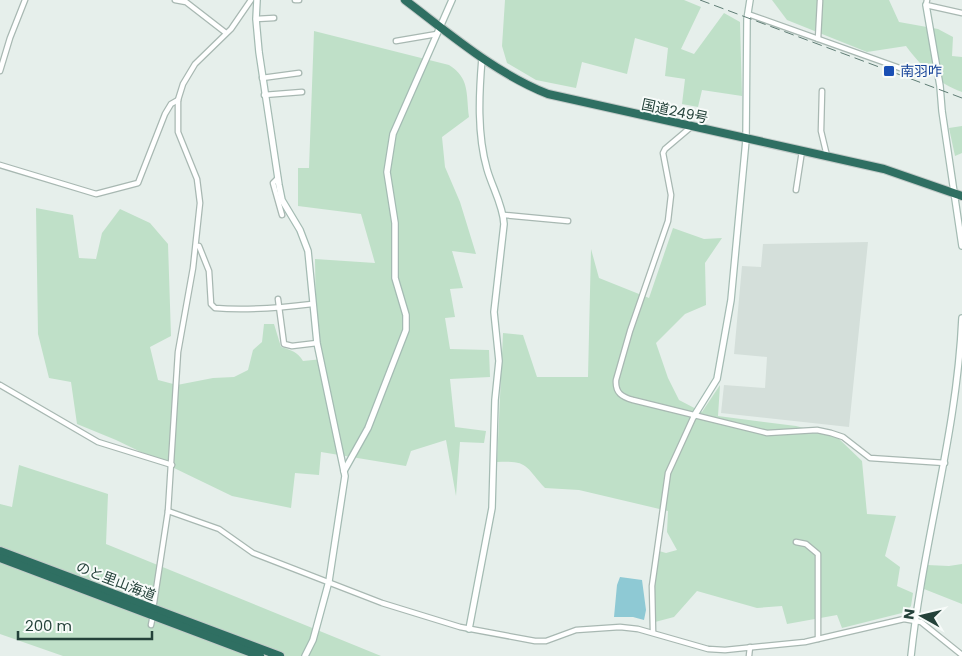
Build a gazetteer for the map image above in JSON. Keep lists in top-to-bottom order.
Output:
{
  "streets": {
    "highway": ["国道249号", "のと里山海道"]
  },
  "places": {
    "transit": ["南羽咋"]
  },
  "scale_bar": "200 m",
  "north": "left"
}
